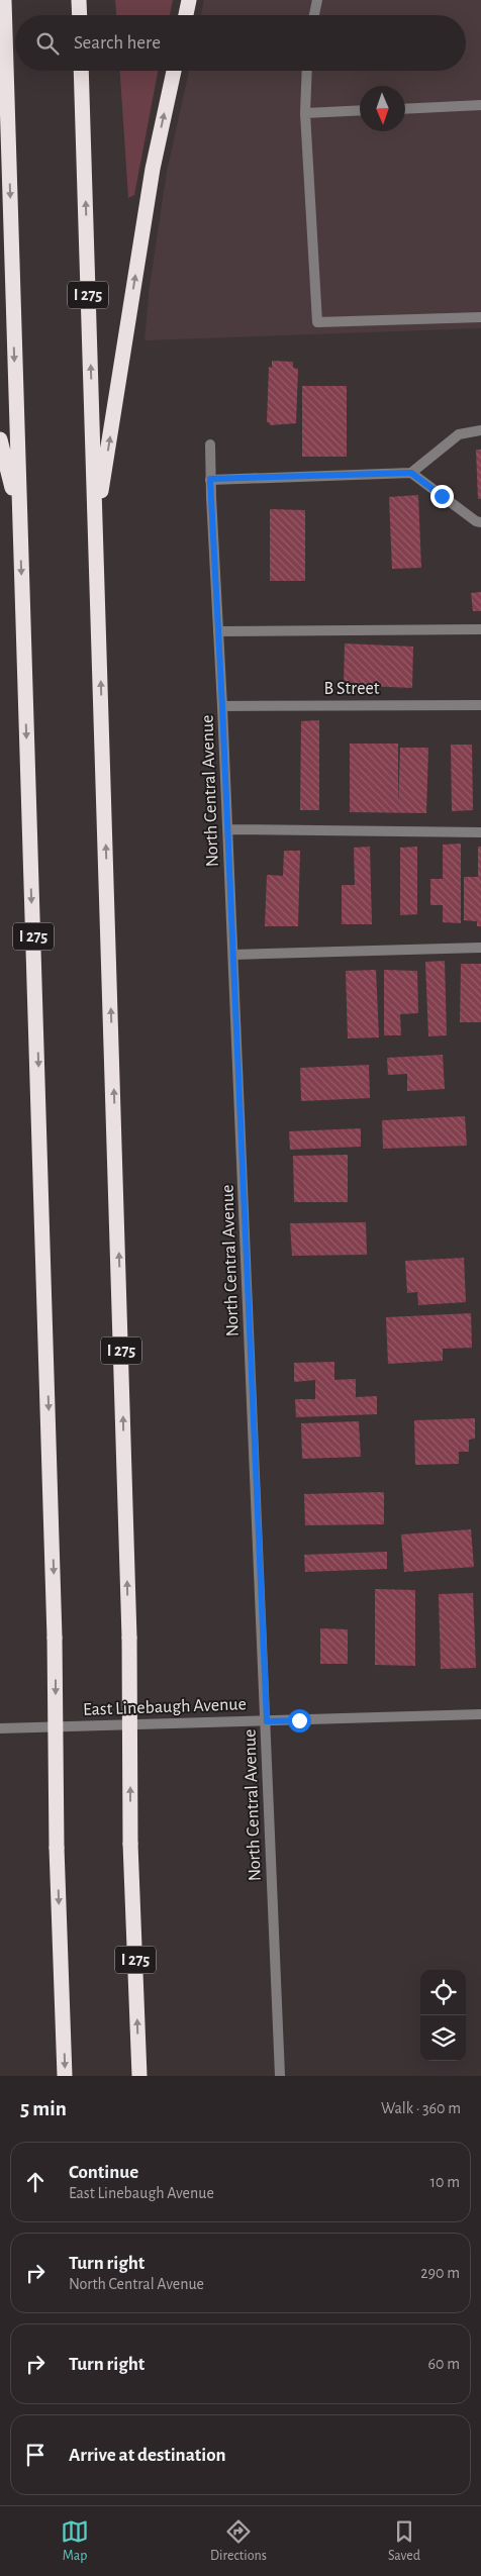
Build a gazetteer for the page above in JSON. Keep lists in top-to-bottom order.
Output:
{
  "streets": {
    "highway": ["I 275"],
    "street": ["B Street", "North Central Avenue", "East Linebaugh Avenue"]
  },
  "crossings": [
    ["B Street", "North Central Avenue"],
    ["North Central Avenue", "East Linebaugh Avenue"]
  ],
  "north": "bottom",
  "page": {
    "search": "Search here",
    "heading": ["5 min", "Walk · 360 m"],
    "list": [
      ["Continue", "East Linebaugh Avenue", "10 m"],
      ["Turn right", "North Central Avenue", "290 m"],
      ["Turn right", "60 m"],
      "Arrive at destination"
    ],
    "nav": ["Map", "Directions", "Saved"]
  }
}
